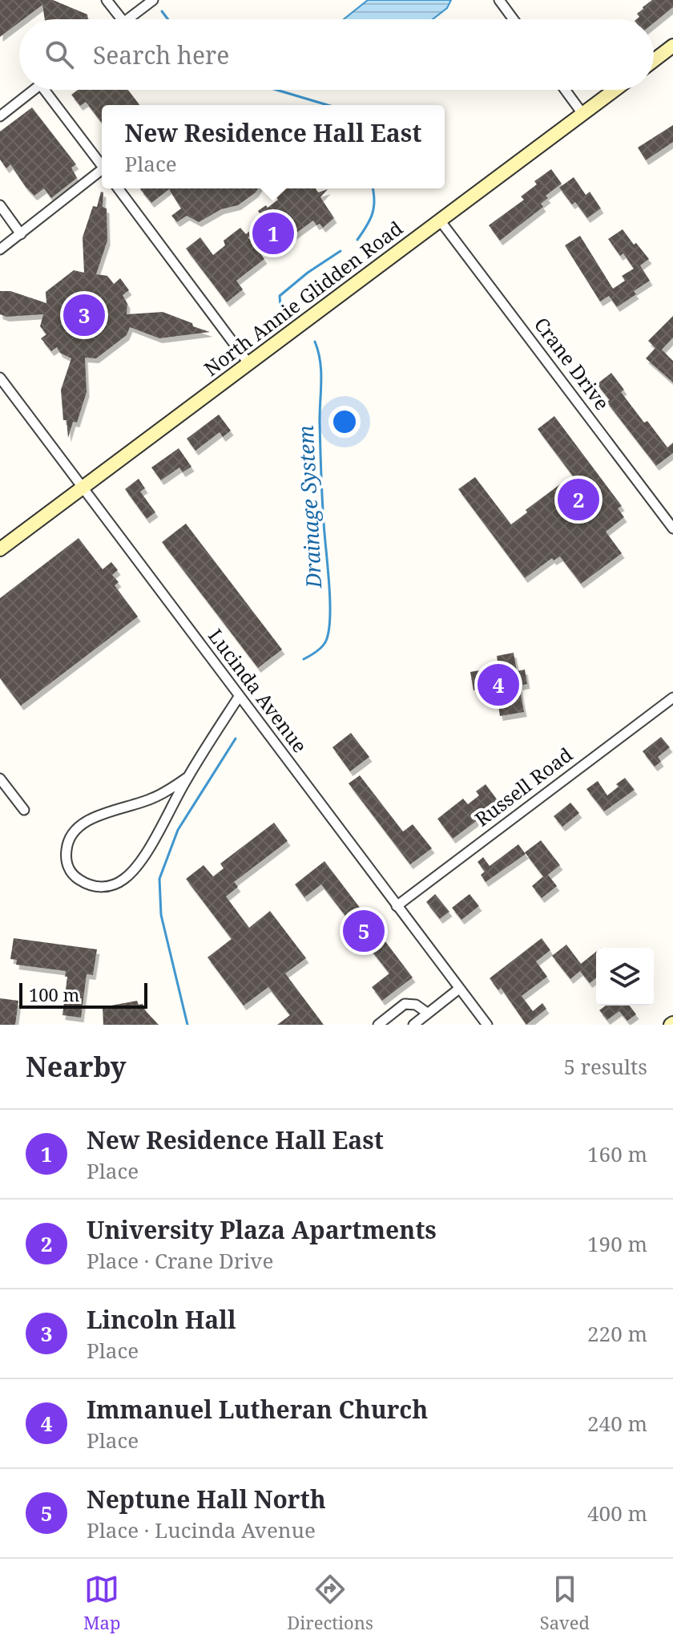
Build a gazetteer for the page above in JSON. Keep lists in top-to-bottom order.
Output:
{
  "streets": {
    "main road": ["North Annie Glidden Road"],
    "street": ["Crane Drive", "Lucinda Avenue", "Russell Road"]
  },
  "crossings": [
    ["North Annie Glidden Road", "Crane Drive"],
    ["North Annie Glidden Road", "Lucinda Avenue"],
    ["Lucinda Avenue", "Russell Road"]
  ],
  "water": ["Drainage System"],
  "scale_bar": "100 m",
  "page": {
    "search": "Search here",
    "popup": ["New Residence Hall East", "Place"],
    "pins": [
      "1",
      "3",
      "2",
      "4",
      "5"
    ],
    "scale": "100 m",
    "heading": ["Nearby", "5 results"],
    "list": [
      {
        "mark": "1",
        "name": "New Residence Hall East",
        "note": "Place",
        "value": "160 m"
      },
      {
        "mark": "2",
        "name": "University Plaza Apartments",
        "note": "Place · Crane Drive",
        "value": "190 m"
      },
      {
        "mark": "3",
        "name": "Lincoln Hall",
        "note": "Place",
        "value": "220 m"
      },
      {
        "mark": "4",
        "name": "Immanuel Lutheran Church",
        "note": "Place",
        "value": "240 m"
      },
      {
        "mark": "5",
        "name": "Neptune Hall North",
        "note": "Place · Lucinda Avenue",
        "value": "400 m"
      }
    ],
    "nav": ["Map", "Directions", "Saved"]
  }
}
